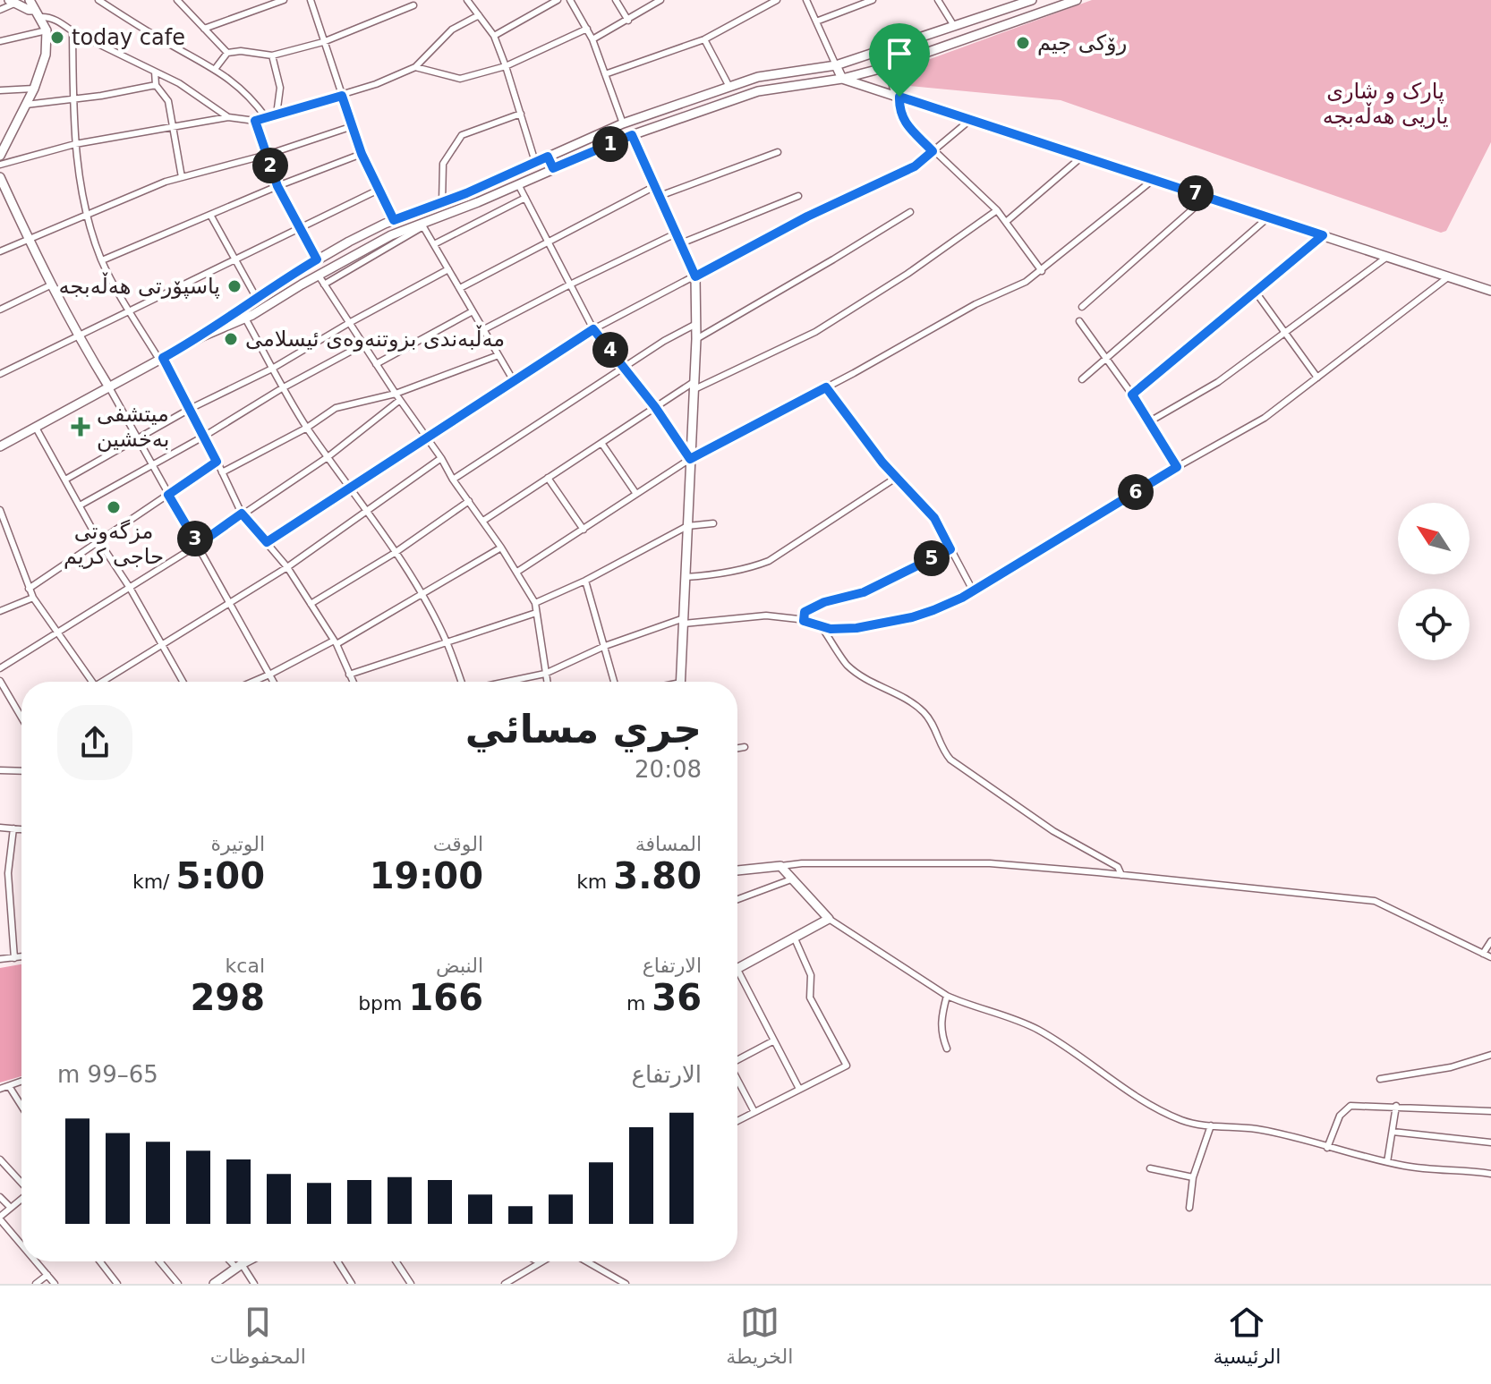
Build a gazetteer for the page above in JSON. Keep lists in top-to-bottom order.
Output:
{
  "parks": ["پارک و شاری یاریی ھەڵەبجە"],
  "places": {
    "other": [
      "today cafe",
      "رۆکی جیم",
      "پاسپۆرتی هەڵەبجە",
      "مەڵبەندی بزوتنەوەی ئیسلامی",
      "مزگە‌وتی حاجی كریم"
    ],
    "health": ["میتشفی بەخشین"]
  },
  "north": "top left",
  "page": {
    "pins": [
      "1",
      "2",
      "7",
      "4",
      "6",
      "3",
      "5"
    ],
    "heading": ["جري مسائي", "20:08"],
    "stats": [
      ["المسافة", "3.80 km"],
      ["الوقت", "19:00"],
      ["الوتيرة", "5:00 /km"],
      ["الارتفاع", "36 m"],
      ["النبض", "166 bpm"],
      ["kcal", "298"]
    ],
    "chart": ["الارتفاع", "65–99 m"],
    "tabs": ["الرئيسية", "الخريطة", "المحفوظات"]
  }
}
